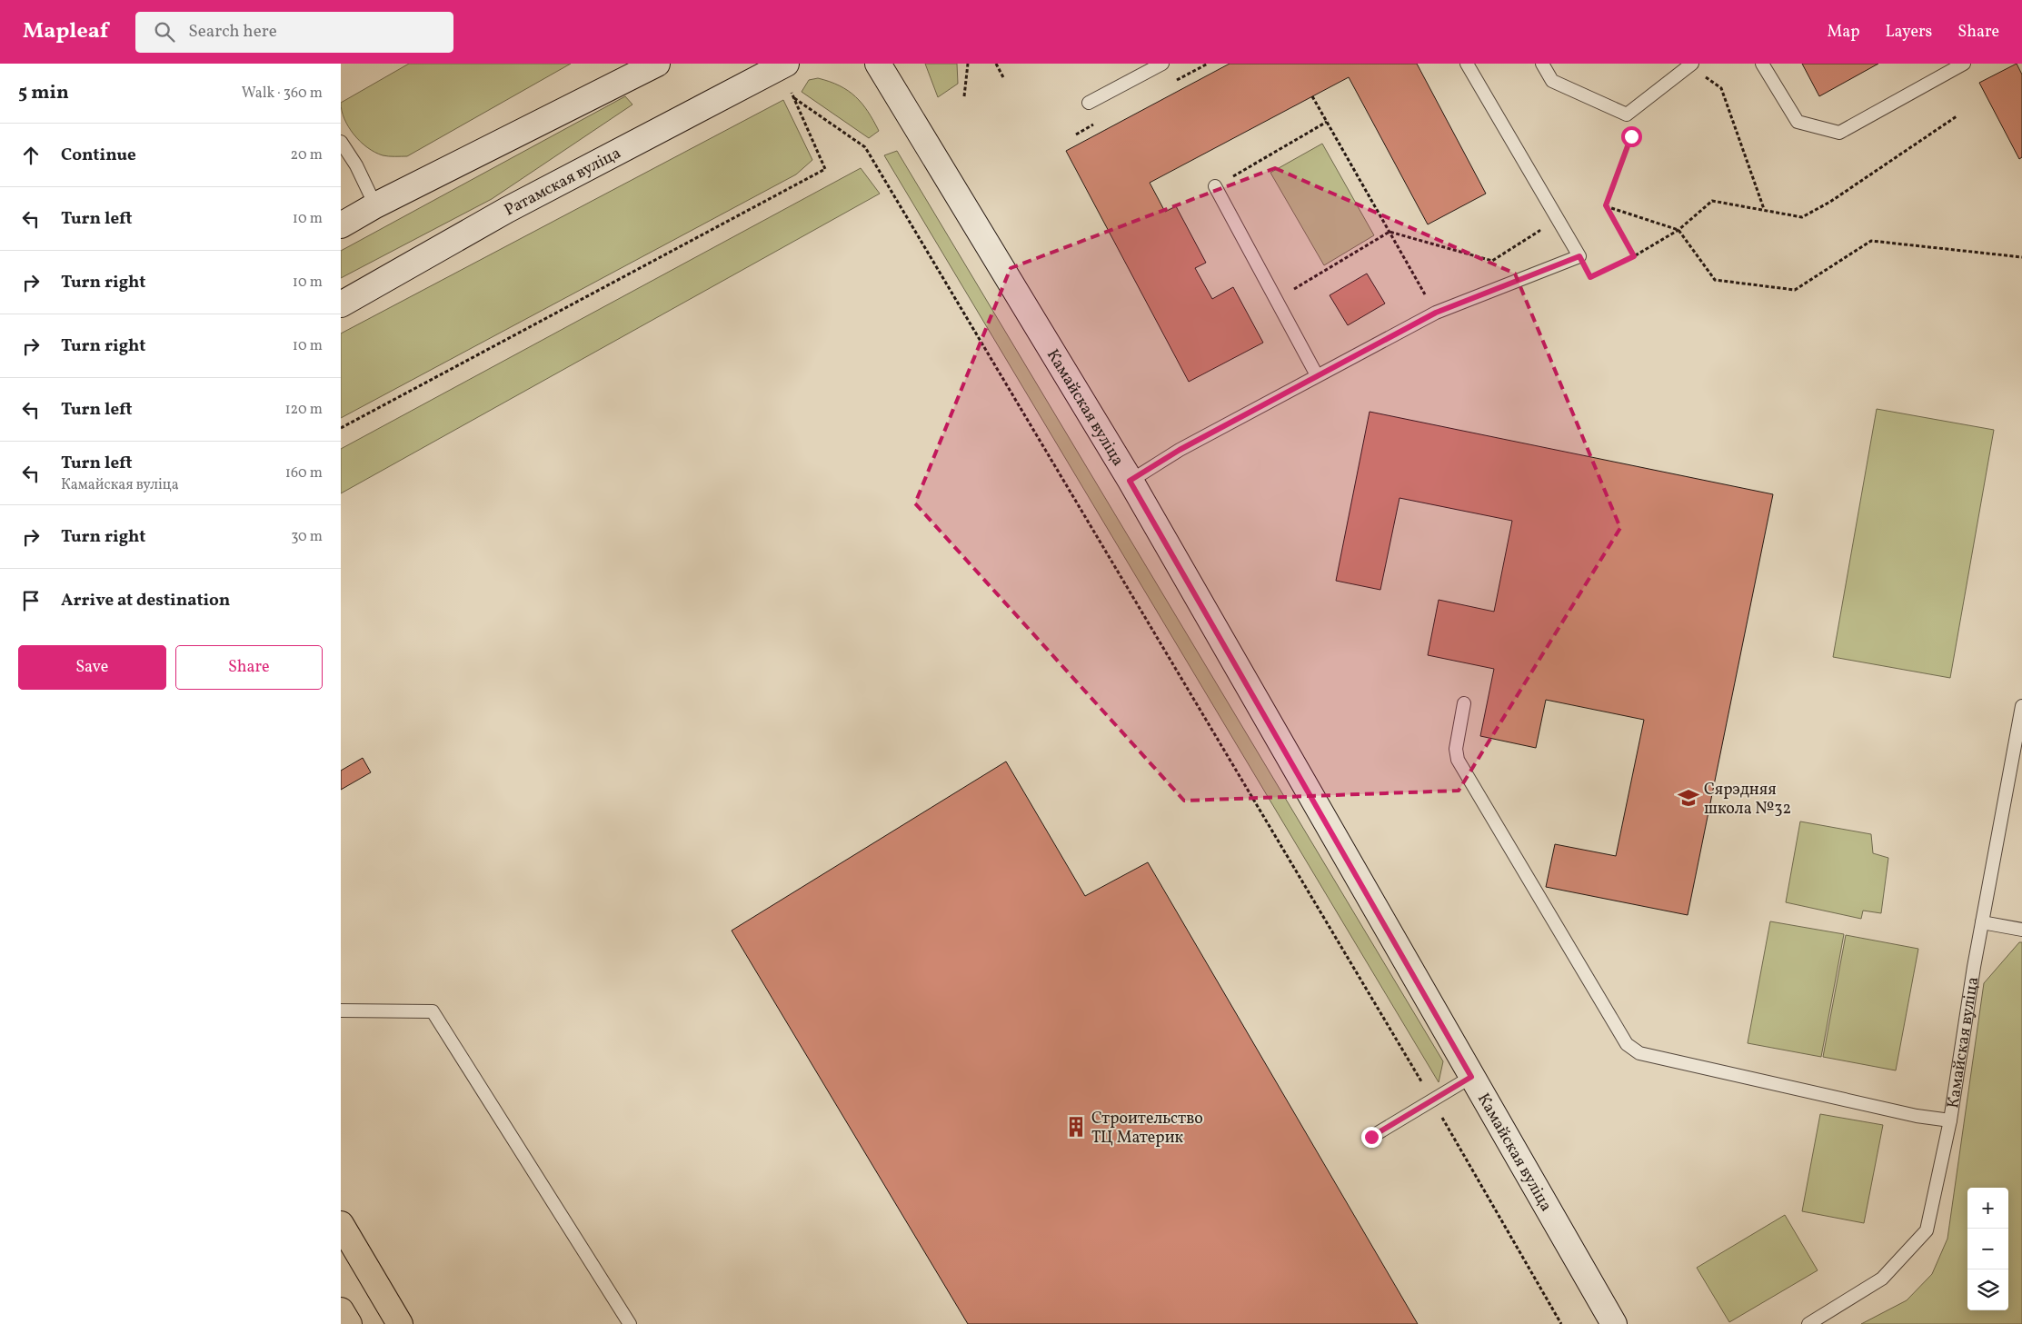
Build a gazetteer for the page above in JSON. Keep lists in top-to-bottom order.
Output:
{
  "streets": {
    "street": ["Ратамская вуліца", "Камайская вуліца"]
  },
  "places": {
    "school or university": ["Сярэдняя школа №32"],
    "building": ["Строительство ТЦ Материк"]
  },
  "page": {
    "header": "Mapleaf",
    "search": "Search here",
    "nav": ["Map", "Layers", "Share"],
    "heading": ["5 min", "Walk · 360 m"],
    "list": [
      ["Continue", "20 m"],
      ["Turn left", "10 m"],
      ["Turn right", "10 m"],
      ["Turn right", "10 m"],
      ["Turn left", "120 m"],
      ["Turn left", "Камайская вуліца", "160 m"],
      ["Turn right", "30 m"],
      "Arrive at destination"
    ],
    "buttons": ["Save", "Share"],
    "map_buttons": ["+", "−"]
  }
}
